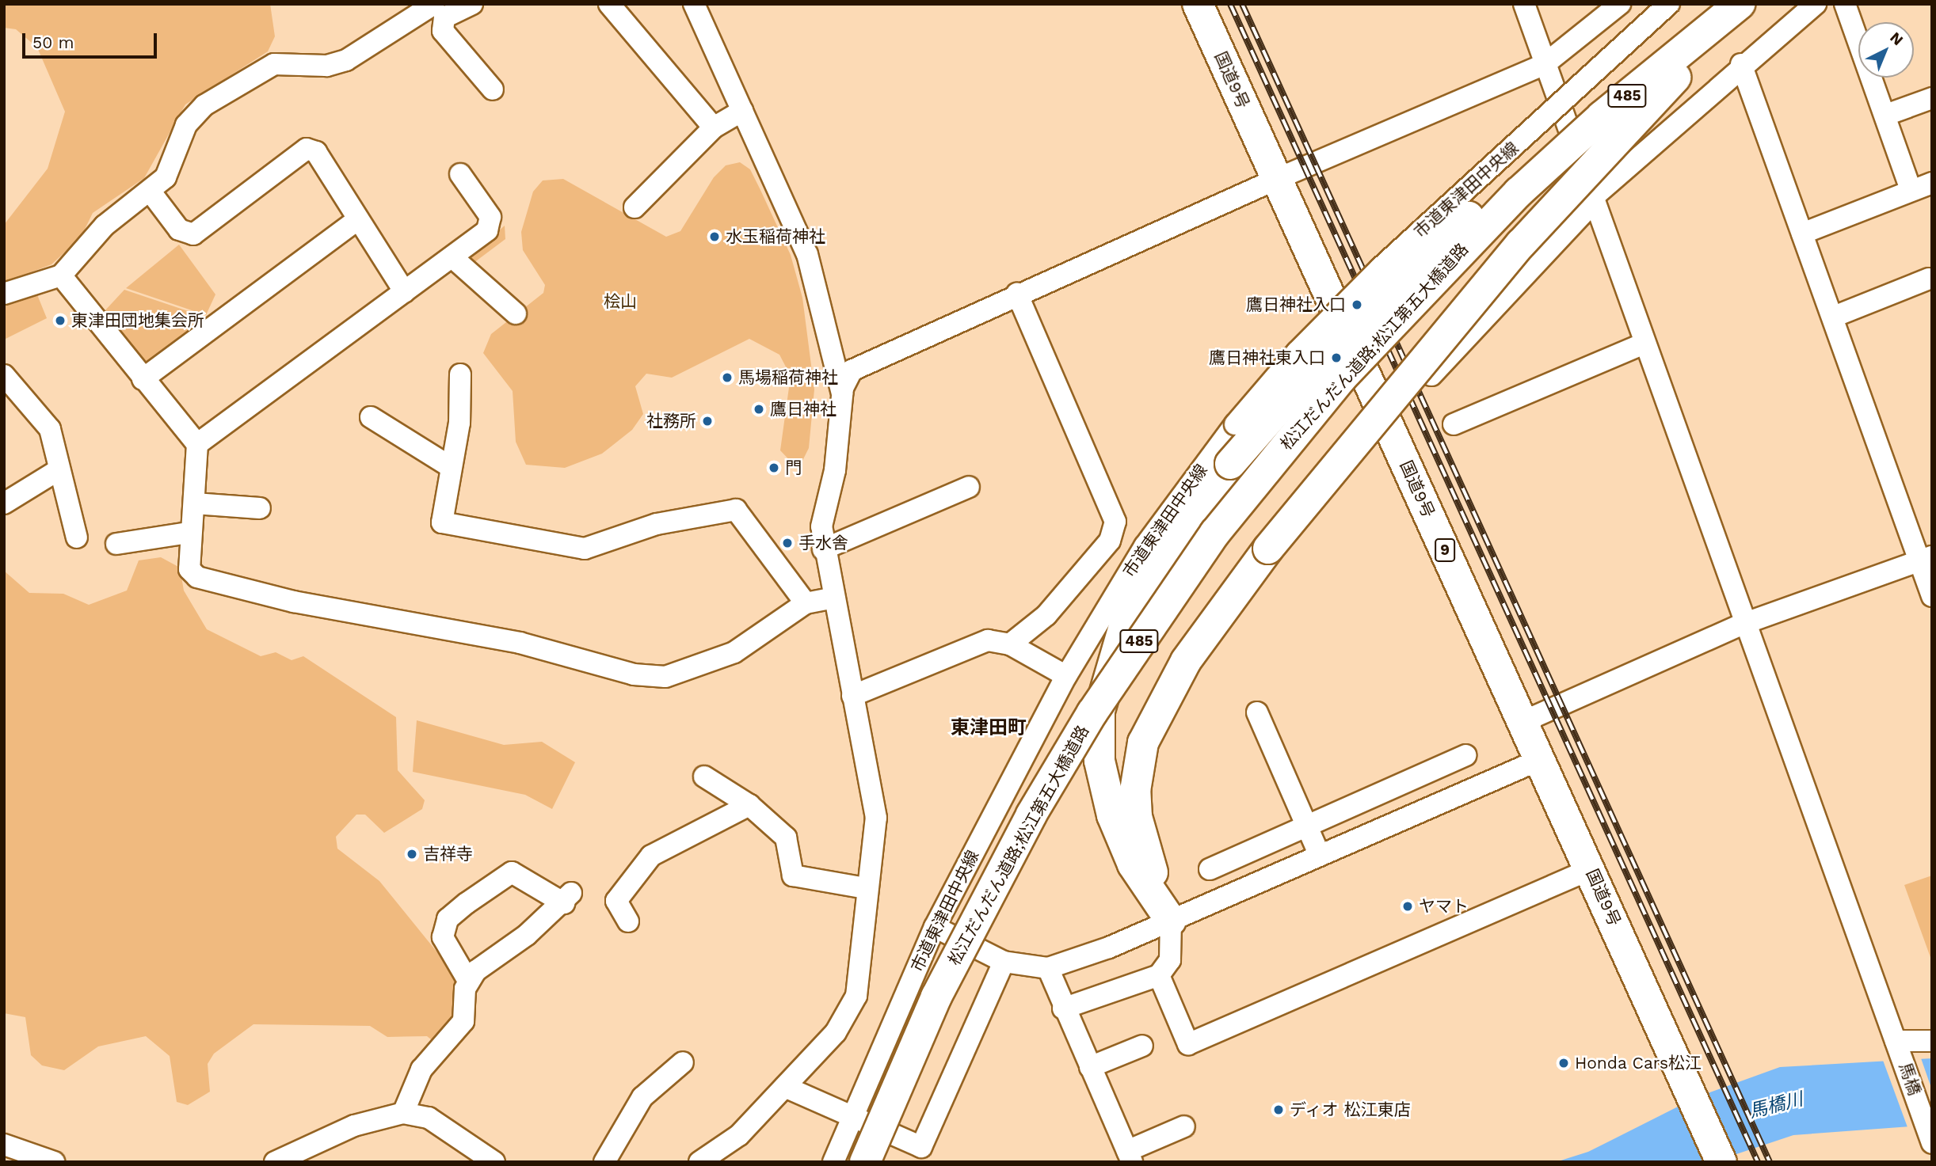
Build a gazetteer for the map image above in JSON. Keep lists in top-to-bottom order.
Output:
{
  "streets": {
    "highway": [
      "国道9号",
      "485",
      "松江だんだん道路;松江第五大橋道路",
      "9"
    ],
    "street": ["市道東津田中央線", "馬橋"]
  },
  "districts": ["東津田町"],
  "water": ["馬橋川"],
  "parks": ["桧山"],
  "places": [
    "水玉稲荷神社",
    "鷹日神社入口",
    "東津田団地集会所",
    "鷹日神社東入口",
    "馬場稲荷神社",
    "鷹日神社",
    "社務所",
    "門",
    "手水舎",
    "吉祥寺",
    "ヤマト",
    "Honda Cars松江",
    "ディオ 松江東店"
  ],
  "scale_bar": "50 m",
  "north": "top right"
}
